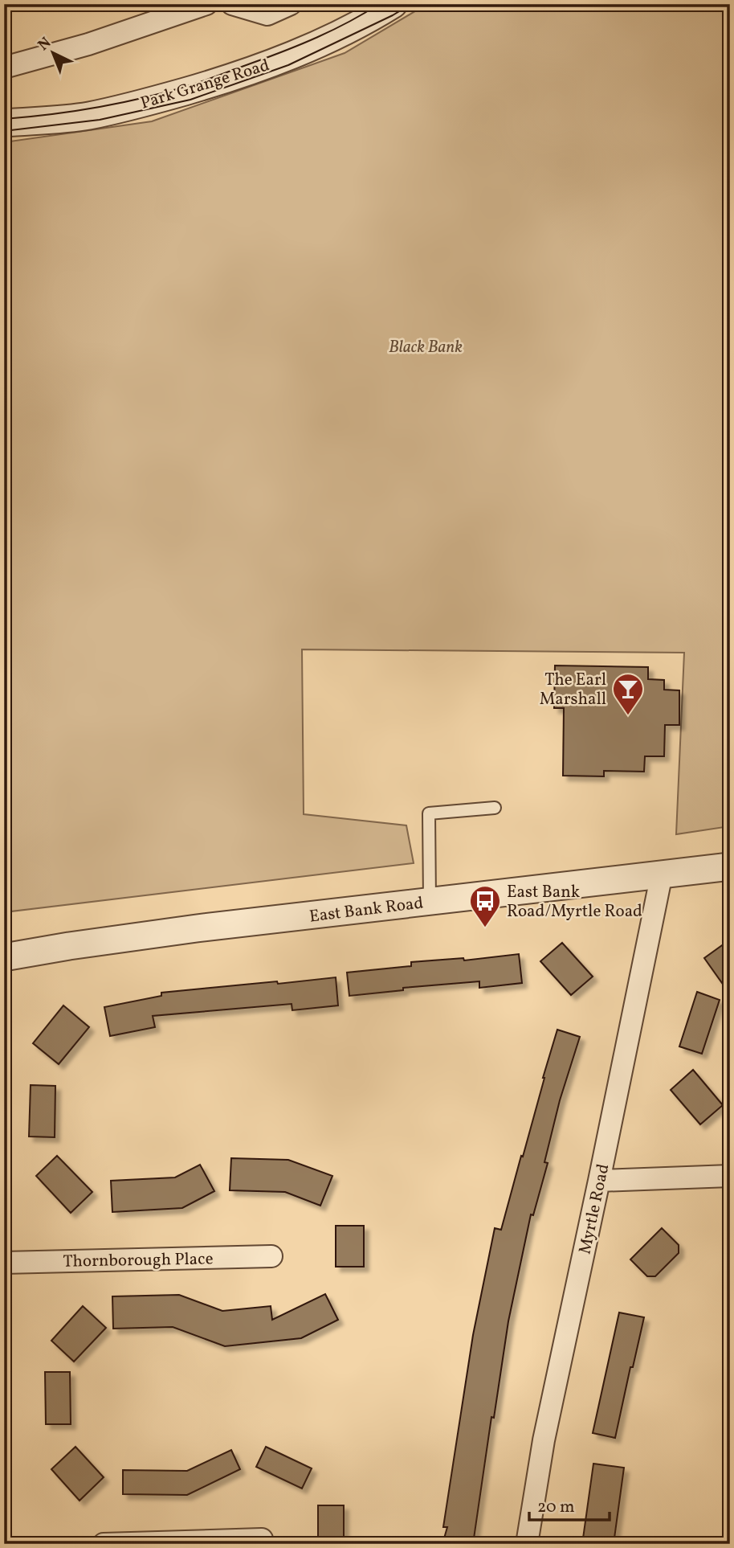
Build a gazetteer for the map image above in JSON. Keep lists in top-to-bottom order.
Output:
{
  "streets": {
    "street": [
      "Park Grange Road",
      "East Bank Road",
      "Myrtle Road",
      "Thornborough Place"
    ]
  },
  "crossings": [
    ["East Bank Road", "Myrtle Road"]
  ],
  "parks": ["Black Bank"],
  "places": {
    "bar": ["The Earl Marshall"],
    "bus stop": ["East Bank Road/Myrtle Road"]
  },
  "scale_bar": "20 m",
  "north": "top left"
}
